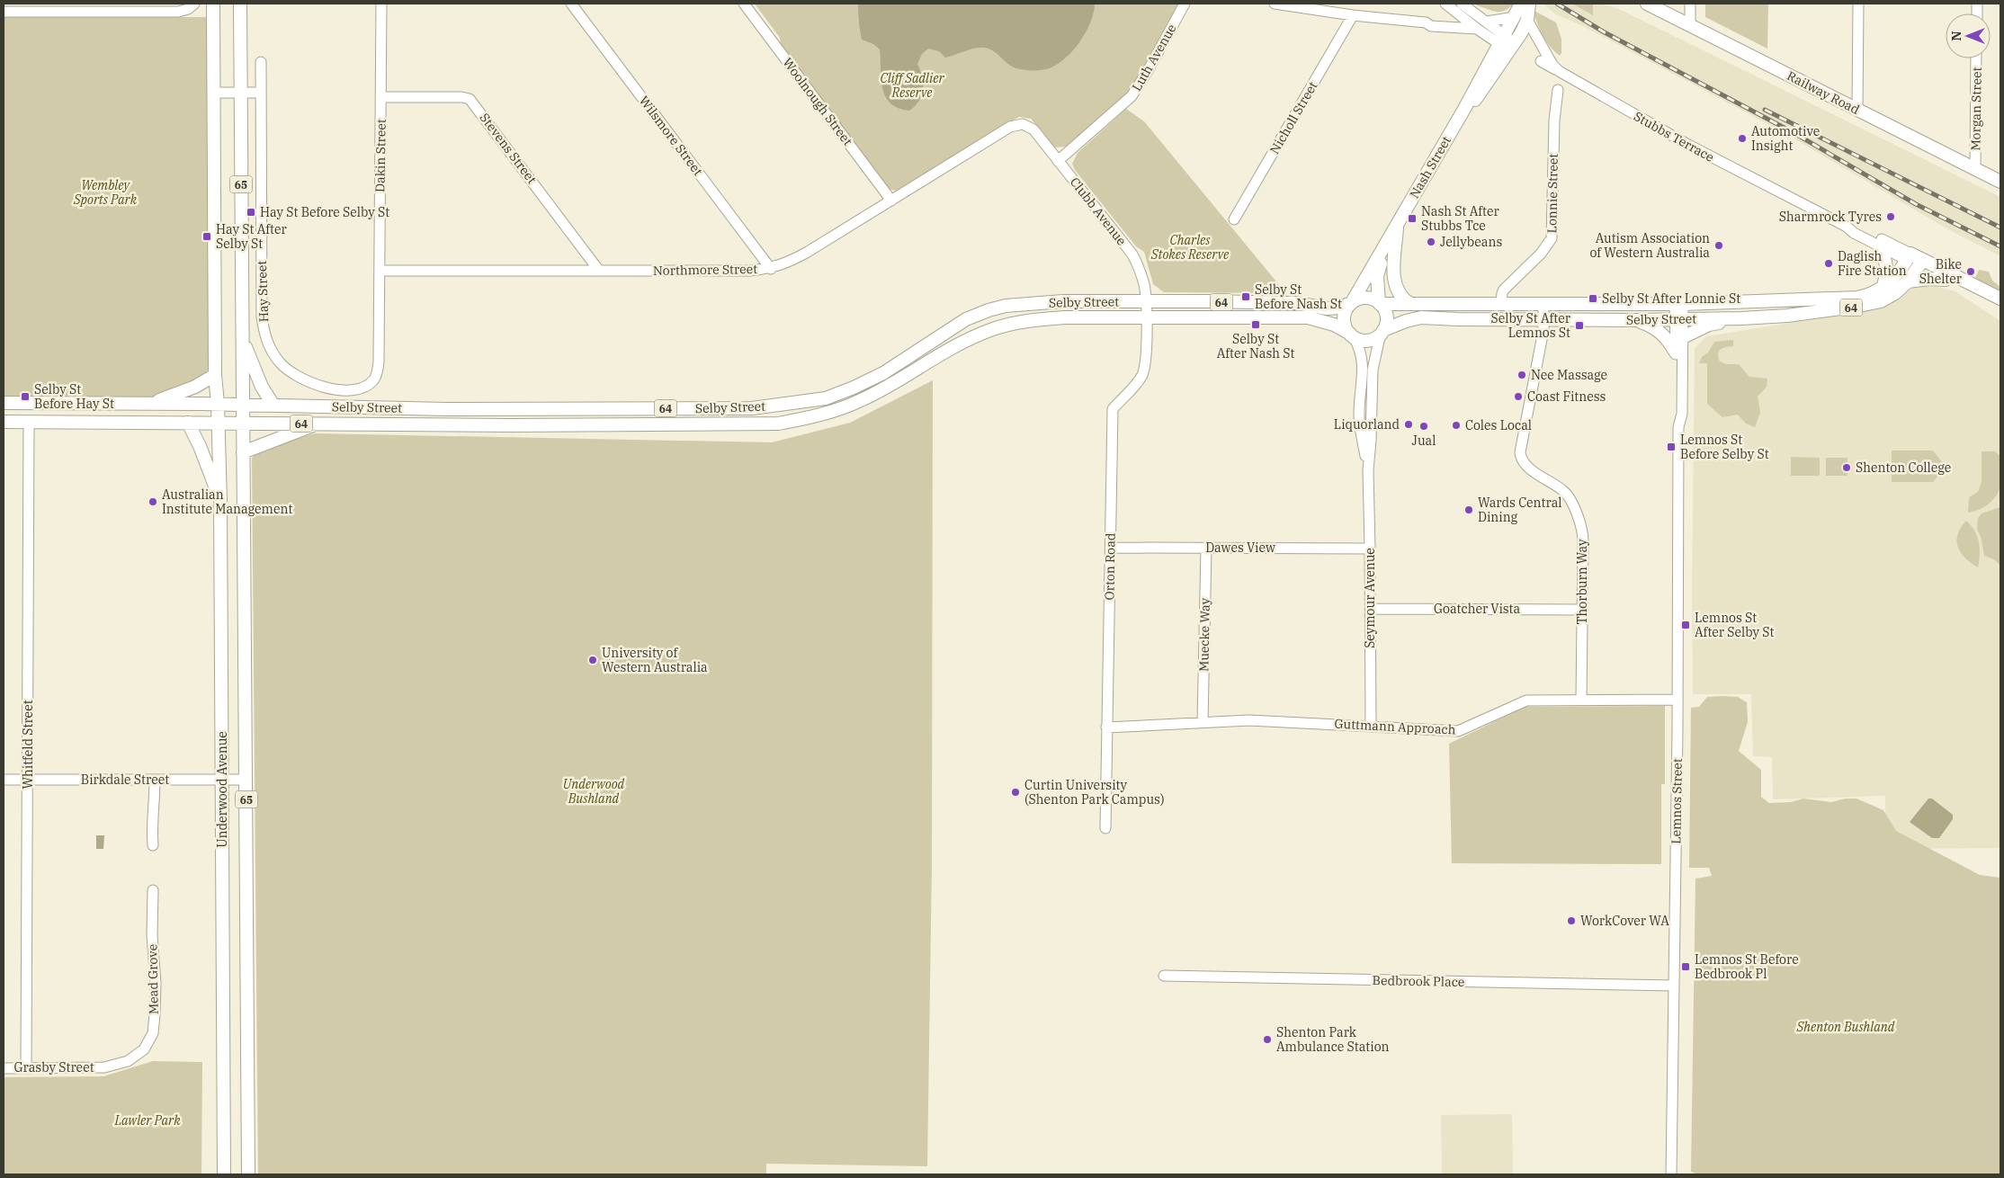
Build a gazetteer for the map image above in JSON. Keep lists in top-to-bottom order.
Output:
{
  "streets": {
    "main road": [
      "Railway Road",
      "Stubbs Terrace",
      "Nash Street",
      "65",
      "Hay Street",
      "Selby Street",
      "64",
      "Underwood Avenue"
    ],
    "street": [
      "Luth Avenue",
      "Woolnough Street",
      "Morgan Street",
      "Nicholl Street",
      "Wilsmore Street",
      "Stevens Street",
      "Dakin Street",
      "Lonnie Street",
      "Clubb Avenue",
      "Northmore Street",
      "Dawes View",
      "Orton Road",
      "Thorburn Way",
      "Seymour Avenue",
      "Goatcher Vista",
      "Muecke Way",
      "Guttmann Approach",
      "Whitfeld Street",
      "Birkdale Street",
      "Lemnos Street",
      "Mead Grove",
      "Bedbrook Place",
      "Grasby Street"
    ]
  },
  "crossings": [
    ["Luth Avenue", "Clubb Avenue"],
    ["Railway Road", "Morgan Street"],
    ["Woolnough Street", "Northmore Street"],
    ["Wilsmore Street", "Northmore Street"],
    ["Stubbs Terrace", "Nash Street"],
    ["Stubbs Terrace", "Selby Street"],
    ["Stevens Street", "Dakin Street"],
    ["Stevens Street", "Northmore Street"],
    ["Dakin Street", "Northmore Street"],
    ["Dakin Street", "Hay Street"],
    ["Nash Street", "Selby Street"],
    ["Nash Street", "64"],
    ["Nash Street", "Seymour Avenue"],
    ["65", "Selby Street"],
    ["65", "Underwood Avenue"],
    ["Lonnie Street", "Selby Street"],
    ["Clubb Avenue", "Northmore Street"],
    ["Clubb Avenue", "Selby Street"],
    ["Clubb Avenue", "Orton Road"],
    ["Hay Street", "Selby Street"],
    ["Hay Street", "Underwood Avenue"],
    ["Selby Street", "64"],
    ["Selby Street", "Orton Road"],
    ["Selby Street", "Thorburn Way"],
    ["Selby Street", "Seymour Avenue"],
    ["Selby Street", "Whitfeld Street"],
    ["Selby Street", "Underwood Avenue"],
    ["Selby Street", "Lemnos Street"],
    ["64", "Seymour Avenue"],
    ["Dawes View", "Orton Road"],
    ["Dawes View", "Seymour Avenue"],
    ["Dawes View", "Muecke Way"],
    ["Orton Road", "Guttmann Approach"],
    ["Thorburn Way", "Goatcher Vista"],
    ["Thorburn Way", "Guttmann Approach"],
    ["Seymour Avenue", "Goatcher Vista"],
    ["Seymour Avenue", "Guttmann Approach"],
    ["Muecke Way", "Guttmann Approach"],
    ["Guttmann Approach", "Lemnos Street"],
    ["Whitfeld Street", "Birkdale Street"],
    ["Whitfeld Street", "Grasby Street"],
    ["Birkdale Street", "Underwood Avenue"],
    ["Lemnos Street", "Bedbrook Place"],
    ["Mead Grove", "Grasby Street"]
  ],
  "parks": [
    "Cliff Sadlier Reserve",
    "Wembley Sports Park",
    "Charles Stokes Reserve",
    "Underwood Bushland",
    "Shenton Bushland",
    "Lawler Park"
  ],
  "places": {
    "other": [
      "Automotive Insight",
      "Sharmrock Tyres",
      "Jellybeans",
      "Autism Association of Western Australia",
      "Daglish Fire Station",
      "Bike Shelter",
      "Nee Massage",
      "Coast Fitness",
      "Liquorland",
      "Coles Local",
      "Jual",
      "Shenton College",
      "Australian Institute Management",
      "Wards Central Dining",
      "University of Western Australia",
      "Curtin University (Shenton Park Campus)",
      "WorkCover WA",
      "Shenton Park Ambulance Station"
    ],
    "transit": [
      "Hay St Before Selby St",
      "Nash St After Stubbs Tce",
      "Hay St After Selby St",
      "Selby St Before Nash St",
      "Selby St After Lonnie St",
      "Selby St After Nash St",
      "Selby St After Lemnos St",
      "Selby St Before Hay St",
      "Lemnos St Before Selby St",
      "Lemnos St After Selby St",
      "Lemnos St Before Bedbrook Pl"
    ]
  },
  "north": "left"
}
